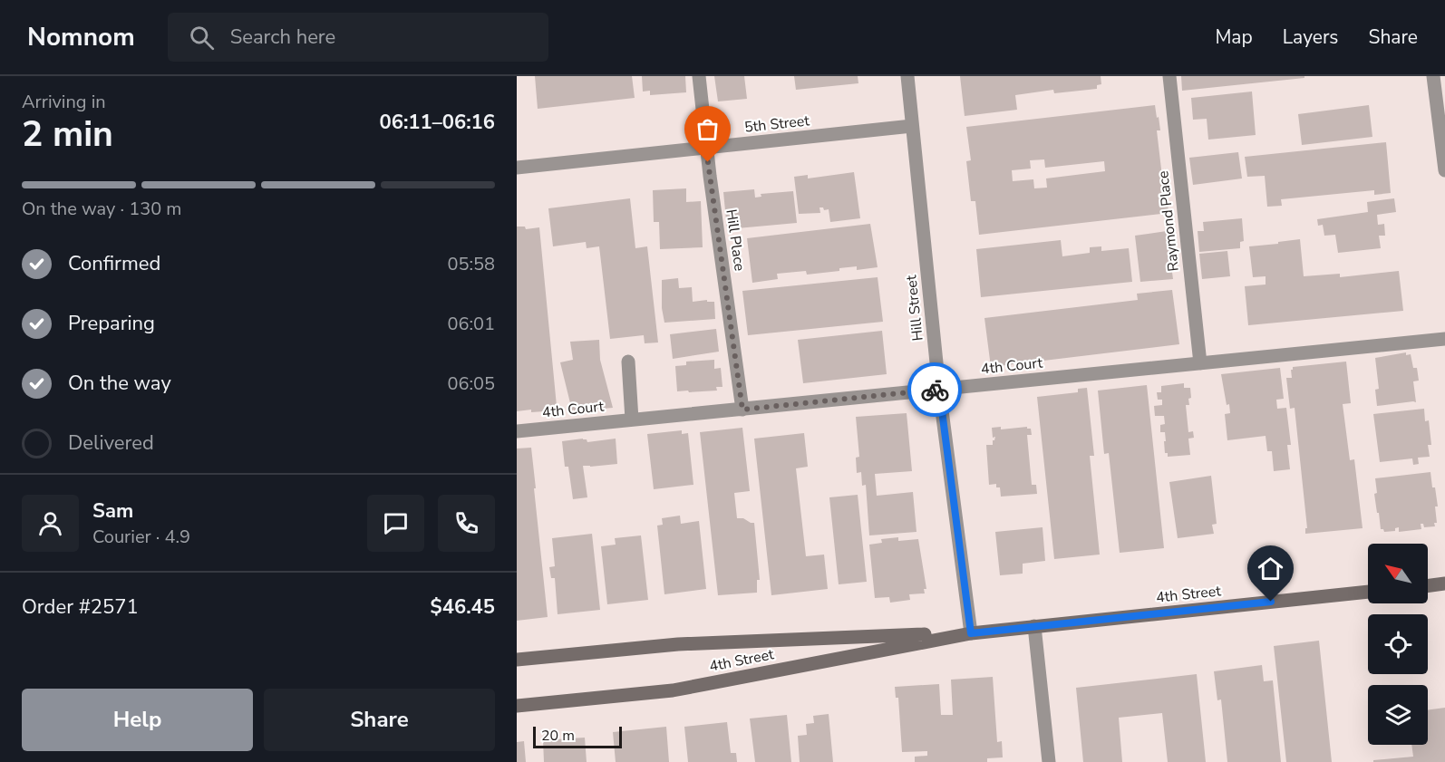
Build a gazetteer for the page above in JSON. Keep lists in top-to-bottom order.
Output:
{
  "streets": {
    "street": [
      "5th Street",
      "Raymond Place",
      "Hill Place",
      "Hill Street",
      "4th Court",
      "4th Street"
    ]
  },
  "crossings": [
    ["5th Street", "Hill Place"],
    ["5th Street", "Hill Street"],
    ["Raymond Place", "4th Court"],
    ["Hill Place", "4th Court"],
    ["Hill Street", "4th Court"],
    ["Hill Street", "4th Street"]
  ],
  "scale_bar": "20 m",
  "north": "top left",
  "page": {
    "header": "Nomnom",
    "search": "Search here",
    "nav": ["Map", "Layers", "Share"],
    "heading": ["2 min", "Arriving in", "06:11–06:16"],
    "panel": [
      "Sam",
      "Courier · 4.9",
      "Order #2571",
      "$46.45"
    ],
    "bar": "On the way · 130 m",
    "list": [
      ["Confirmed", "05:58"],
      ["Preparing", "06:01"],
      ["On the way", "06:05"],
      "Delivered"
    ],
    "buttons": ["Help", "Share"],
    "scale": "20 m"
  }
}
